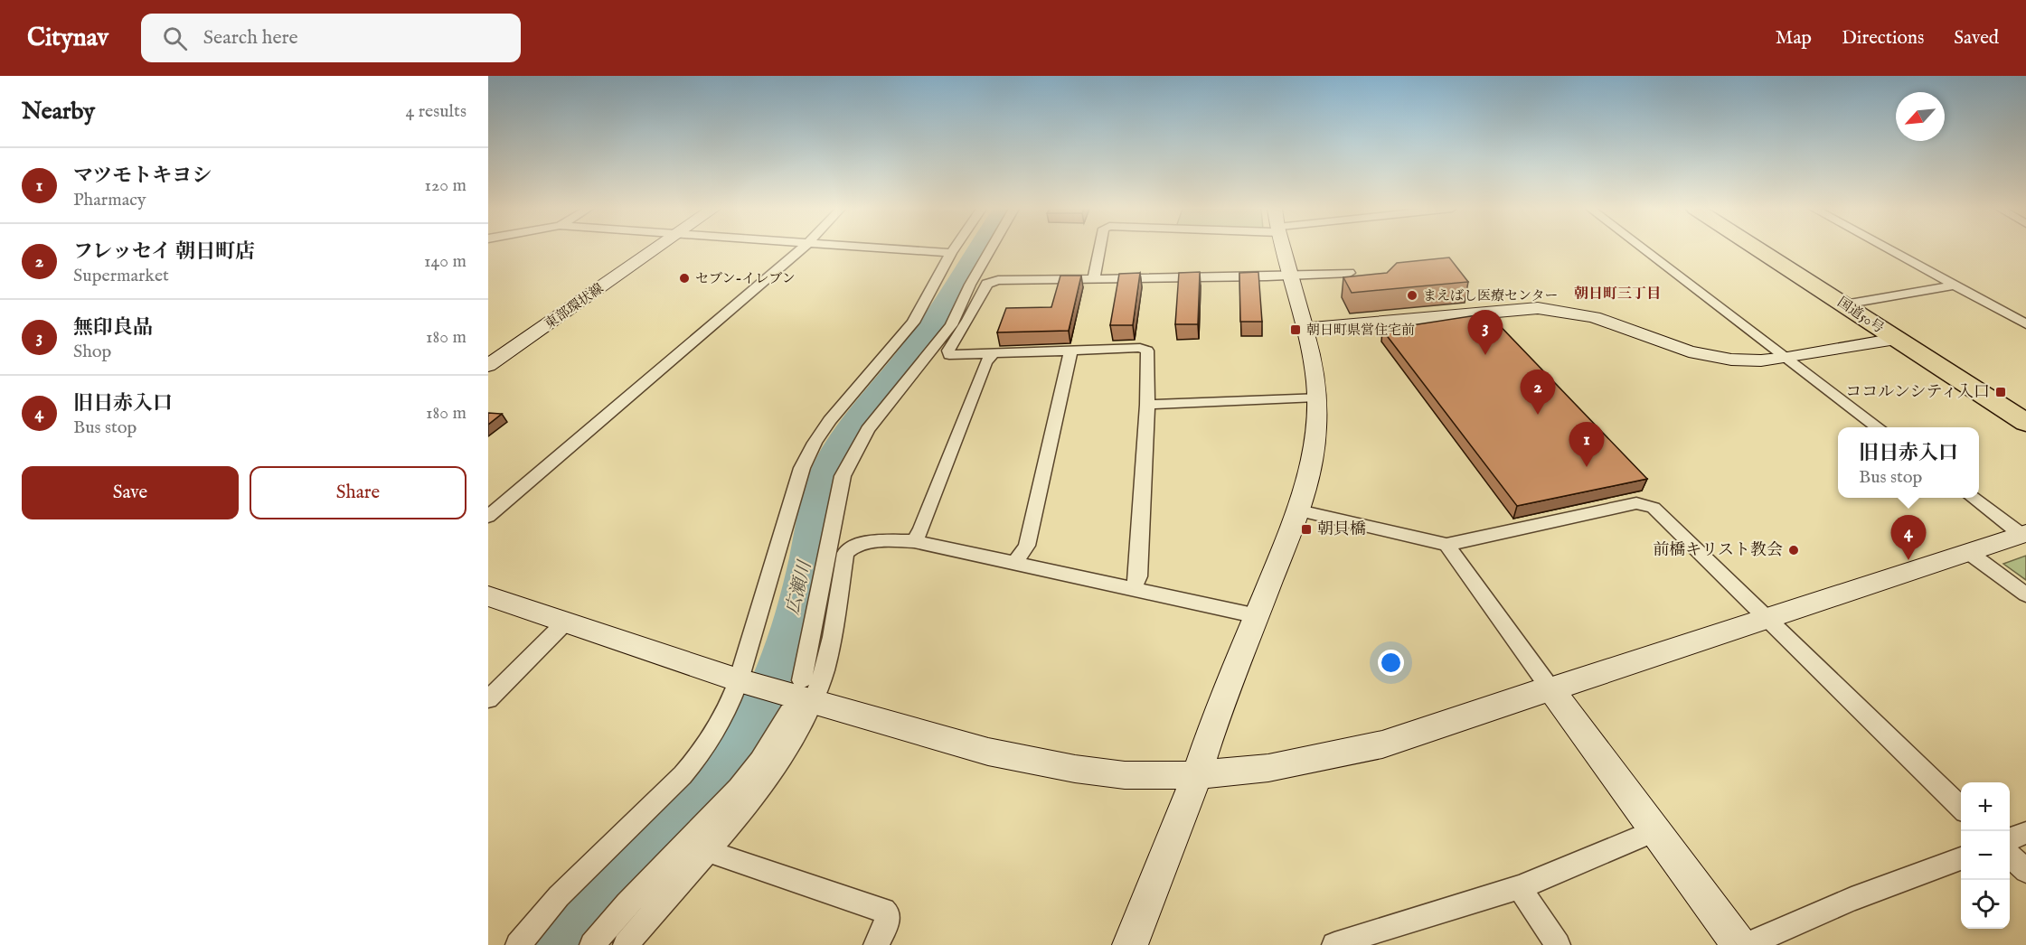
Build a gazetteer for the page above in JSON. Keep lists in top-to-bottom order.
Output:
{
  "streets": {
    "highway": ["国道50号"],
    "street": ["東部環状線"]
  },
  "districts": ["朝日町三丁目"],
  "water": ["広瀬川"],
  "places": {
    "other": ["セブン-イレブン", "まえばし医療センター", "前橋キリスト教会"],
    "transit": ["朝日町県営住宅前", "ココルンシティ入口", "朝貝橋"]
  },
  "north": "bottom left",
  "page": {
    "header": "Citynav",
    "search": "Search here",
    "nav": ["Map", "Directions", "Saved"],
    "heading": ["Nearby", "4 results"],
    "list": [
      {
        "mark": "1",
        "name": "マツモトキヨシ",
        "note": "Pharmacy",
        "value": "120 m"
      },
      {
        "mark": "2",
        "name": "フレッセイ 朝日町店",
        "note": "Supermarket",
        "value": "140 m"
      },
      {
        "mark": "3",
        "name": "無印良品",
        "note": "Shop",
        "value": "180 m"
      },
      {
        "mark": "4",
        "name": "旧日赤入口",
        "note": "Bus stop",
        "value": "180 m"
      }
    ],
    "pins": [
      "3",
      "2",
      "1",
      "4"
    ],
    "popup": ["旧日赤入口", "Bus stop"],
    "buttons": ["Save", "Share"],
    "map_buttons": ["+", "−"]
  }
}
